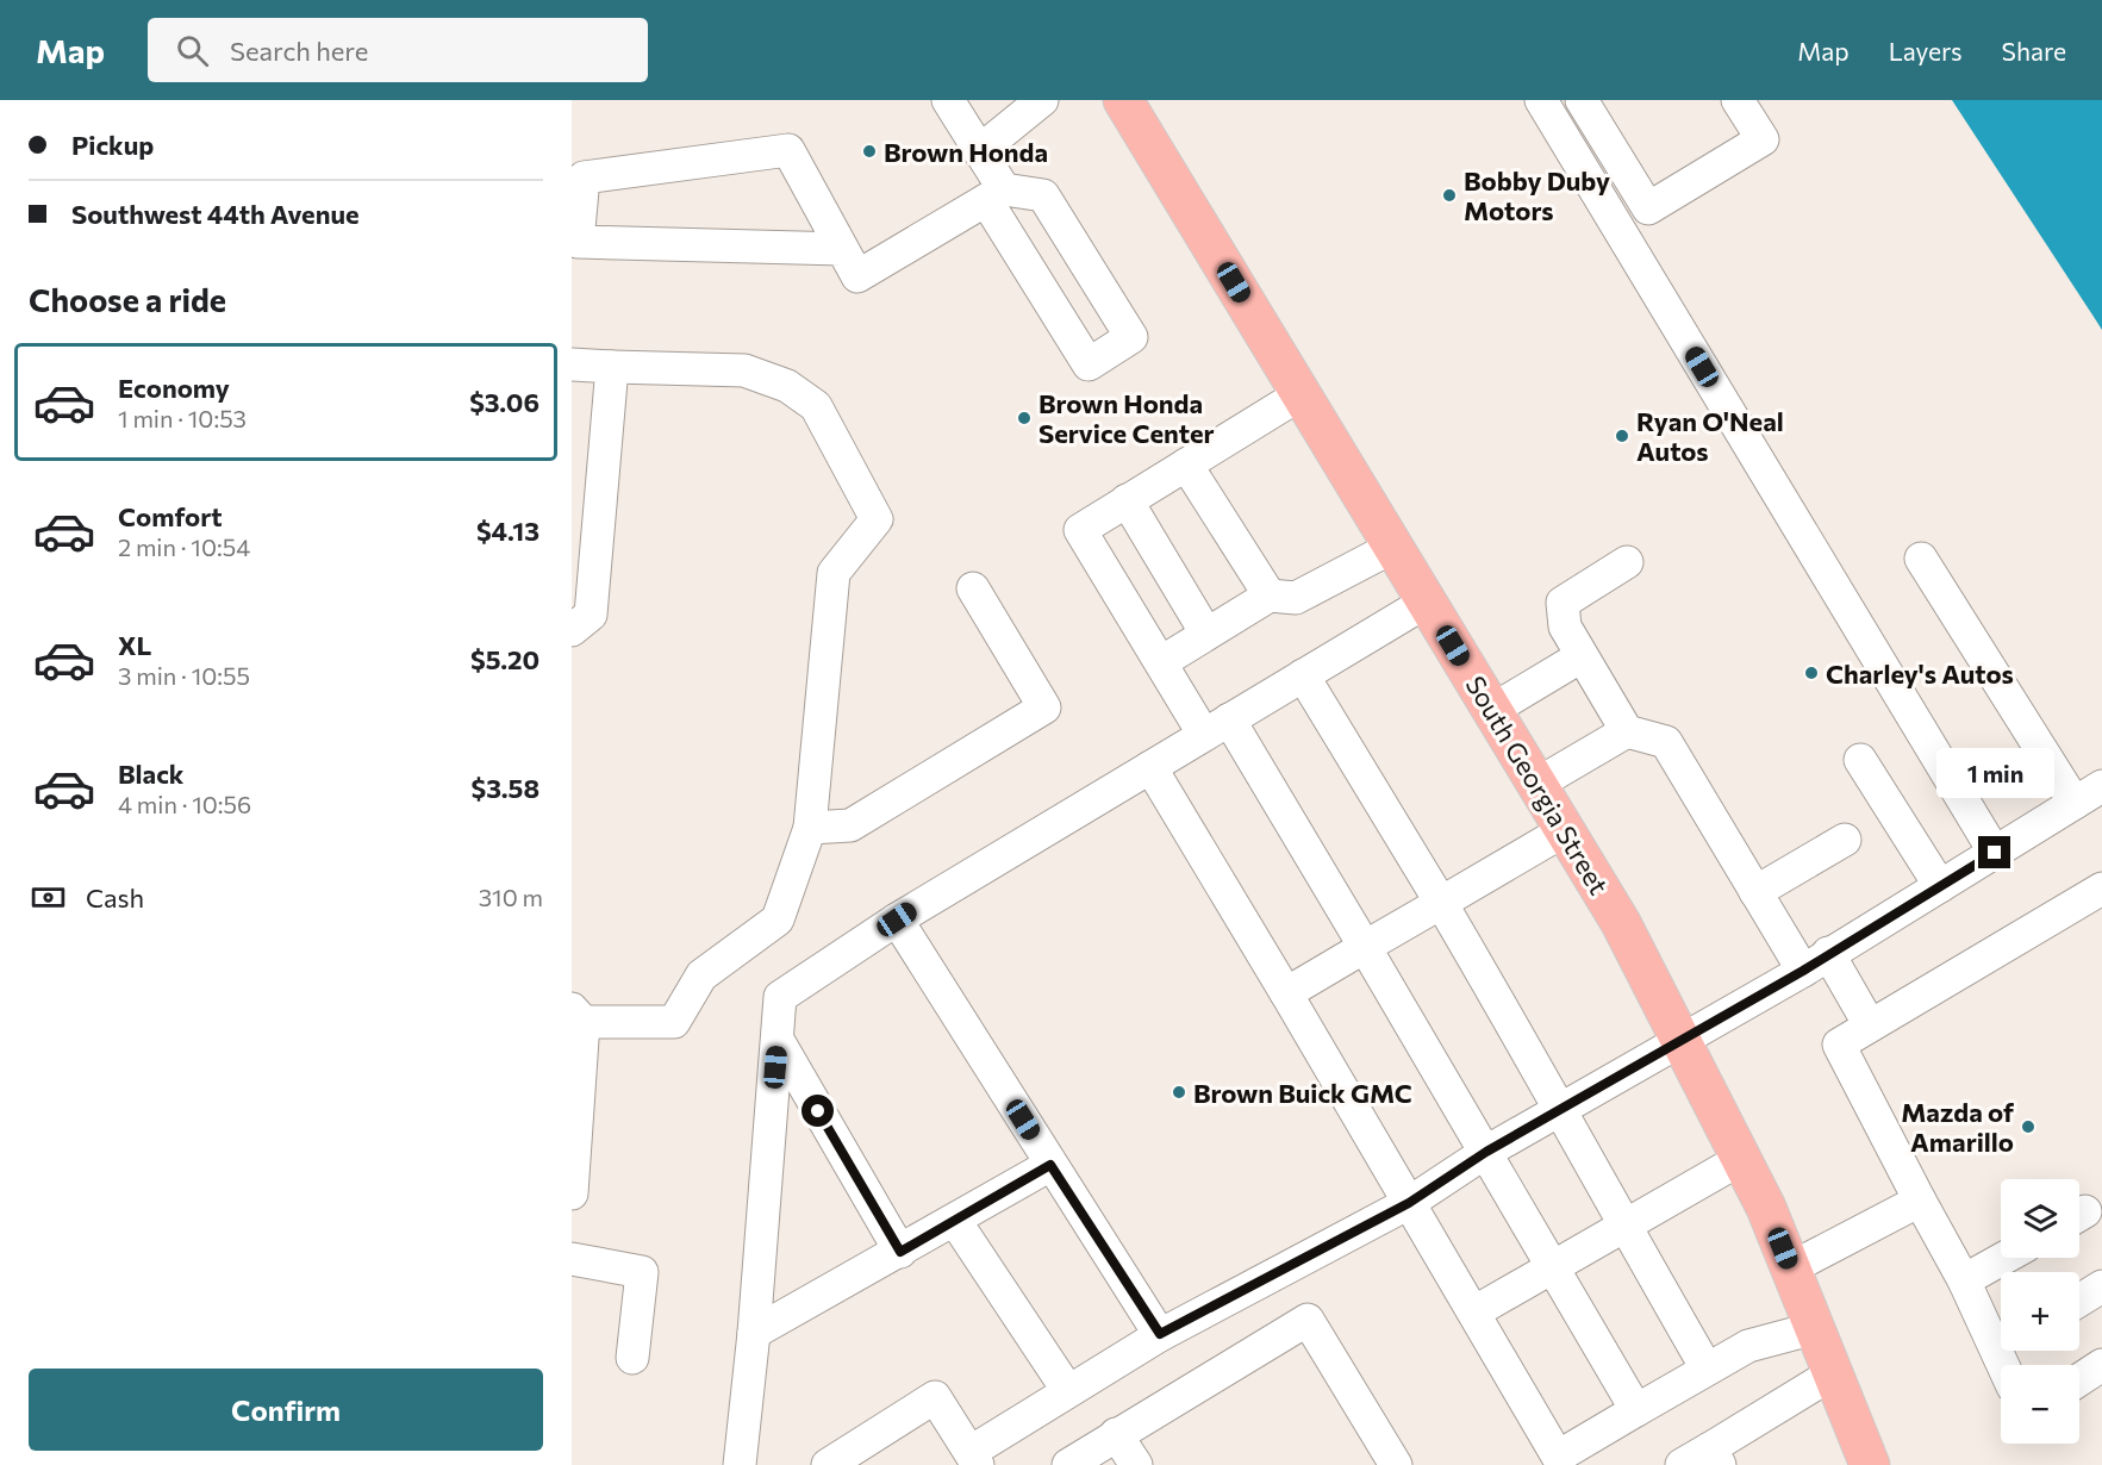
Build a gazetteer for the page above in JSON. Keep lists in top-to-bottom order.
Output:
{
  "streets": {
    "main road": ["South Georgia Street"]
  },
  "places": [
    "Brown Honda",
    "Bobby Duby Motors",
    "Brown Honda Service Center",
    "Ryan O'Neal Autos",
    "Charley's Autos",
    "Brown Buick GMC",
    "Mazda of Amarillo"
  ],
  "page": {
    "header": "Map",
    "search": "Search here",
    "nav": ["Map", "Layers", "Share"],
    "banner": ["Pickup", "Southwest 44th Avenue"],
    "heading": "Choose a ride",
    "list": [
      {
        "name": "Economy",
        "note": "1 min · 10:53",
        "value": "$3.06"
      },
      {
        "name": "Comfort",
        "note": "2 min · 10:54",
        "value": "$4.13"
      },
      {
        "name": "XL",
        "note": "3 min · 10:55",
        "value": "$5.20"
      },
      {
        "name": "Black",
        "note": "4 min · 10:56",
        "value": "$3.58"
      }
    ],
    "bubble": "1 min",
    "pay": ["Cash", "310 m"],
    "map_buttons": ["+", "−"],
    "buttons": "Confirm"
  }
}
